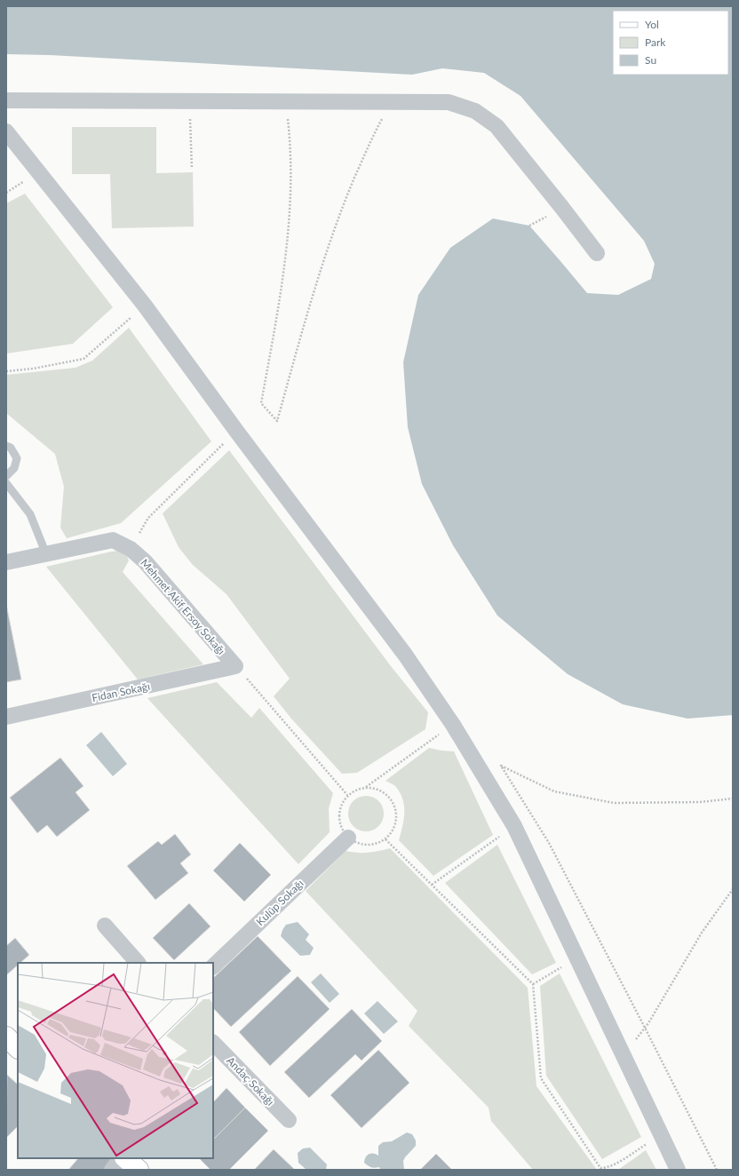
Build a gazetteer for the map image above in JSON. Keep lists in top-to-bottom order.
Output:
{
  "streets": {
    "street": [
      "Mehmet Akif Ersoy Sokağı",
      "Fidan Sokağı",
      "Kulüp Sokağı",
      "Andaç Sokağı"
    ]
  },
  "crossings": [
    ["Mehmet Akif Ersoy Sokağı", "Fidan Sokağı"]
  ],
  "legend": ["Yol", "Park", "Su"]
}
